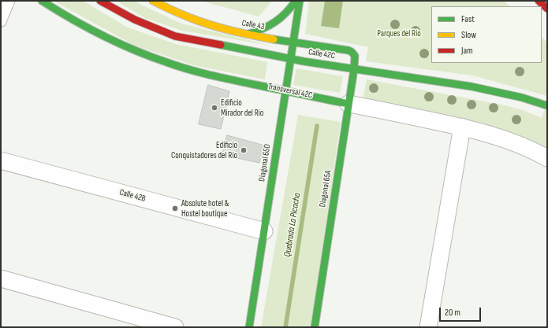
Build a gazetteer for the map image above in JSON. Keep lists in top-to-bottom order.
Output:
{
  "streets": {
    "main road": [
      "Calle 43",
      "Calle 42C",
      "Transversal 42C",
      "Diagonal 65D",
      "Diagonal 65A"
    ],
    "street": ["Calle 42B"]
  },
  "crossings": [
    ["Calle 43", "Diagonal 65D"],
    ["Calle 43", "Diagonal 65A"],
    ["Calle 42C", "Diagonal 65D"],
    ["Calle 42C", "Diagonal 65A"],
    ["Transversal 42C", "Diagonal 65D"],
    ["Transversal 42C", "Diagonal 65A"],
    ["Diagonal 65D", "Calle 42B"]
  ],
  "water": ["Quebrada La Picacha"],
  "parks": ["Parques del Río"],
  "places": ["Edificio Mirador del Río", "Edificio Conquistadores del Río", "Absolute hotel & Hostel boutique"],
  "legend": ["Fast", "Slow", "Jam"],
  "scale_bar": "20 m"
}
